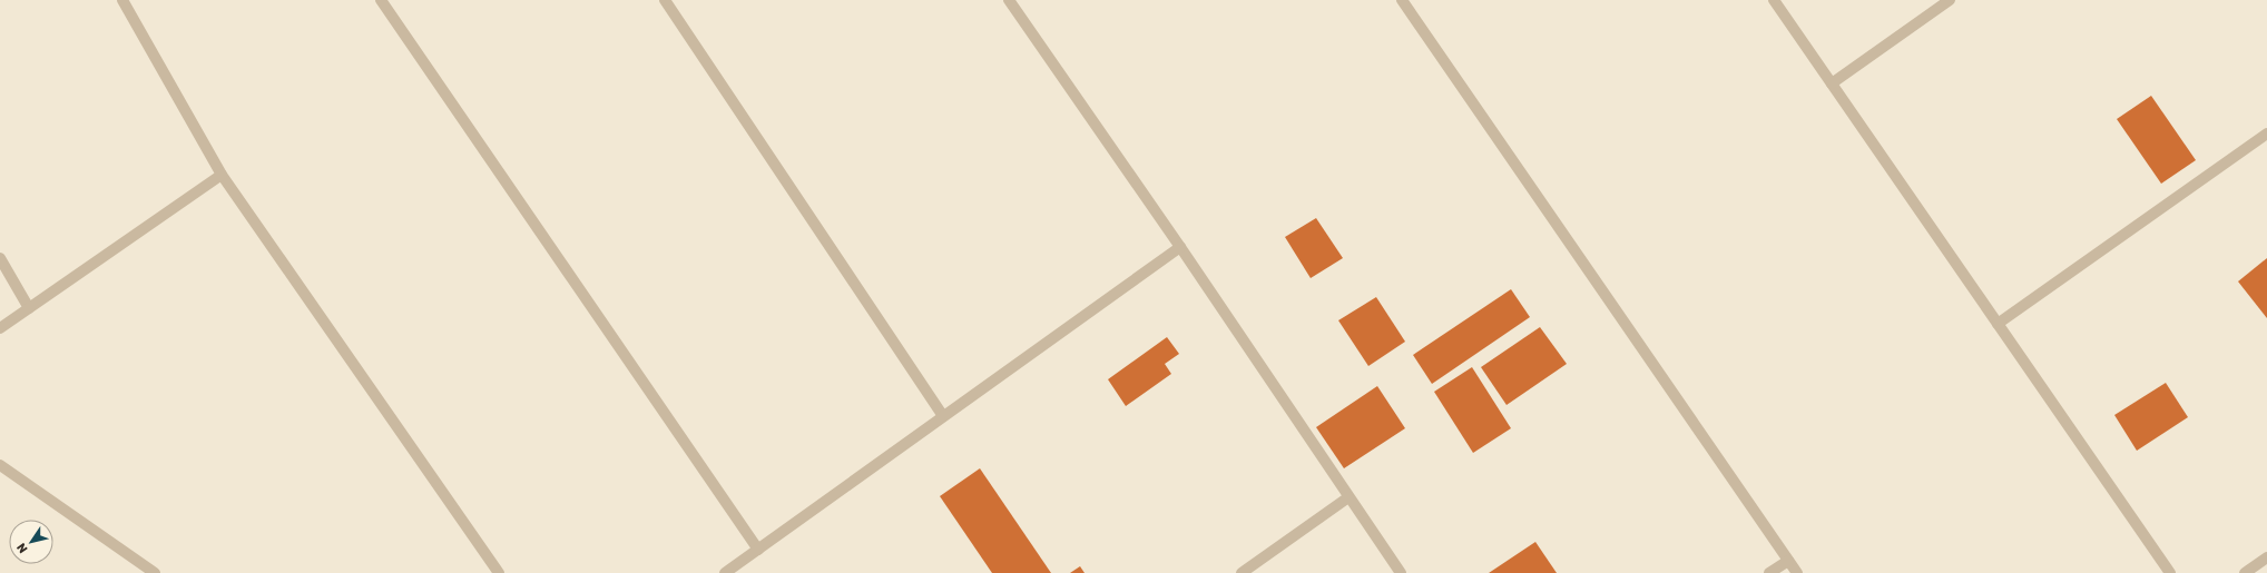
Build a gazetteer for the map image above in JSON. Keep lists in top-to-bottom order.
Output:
{
  "north": "bottom left"
}
